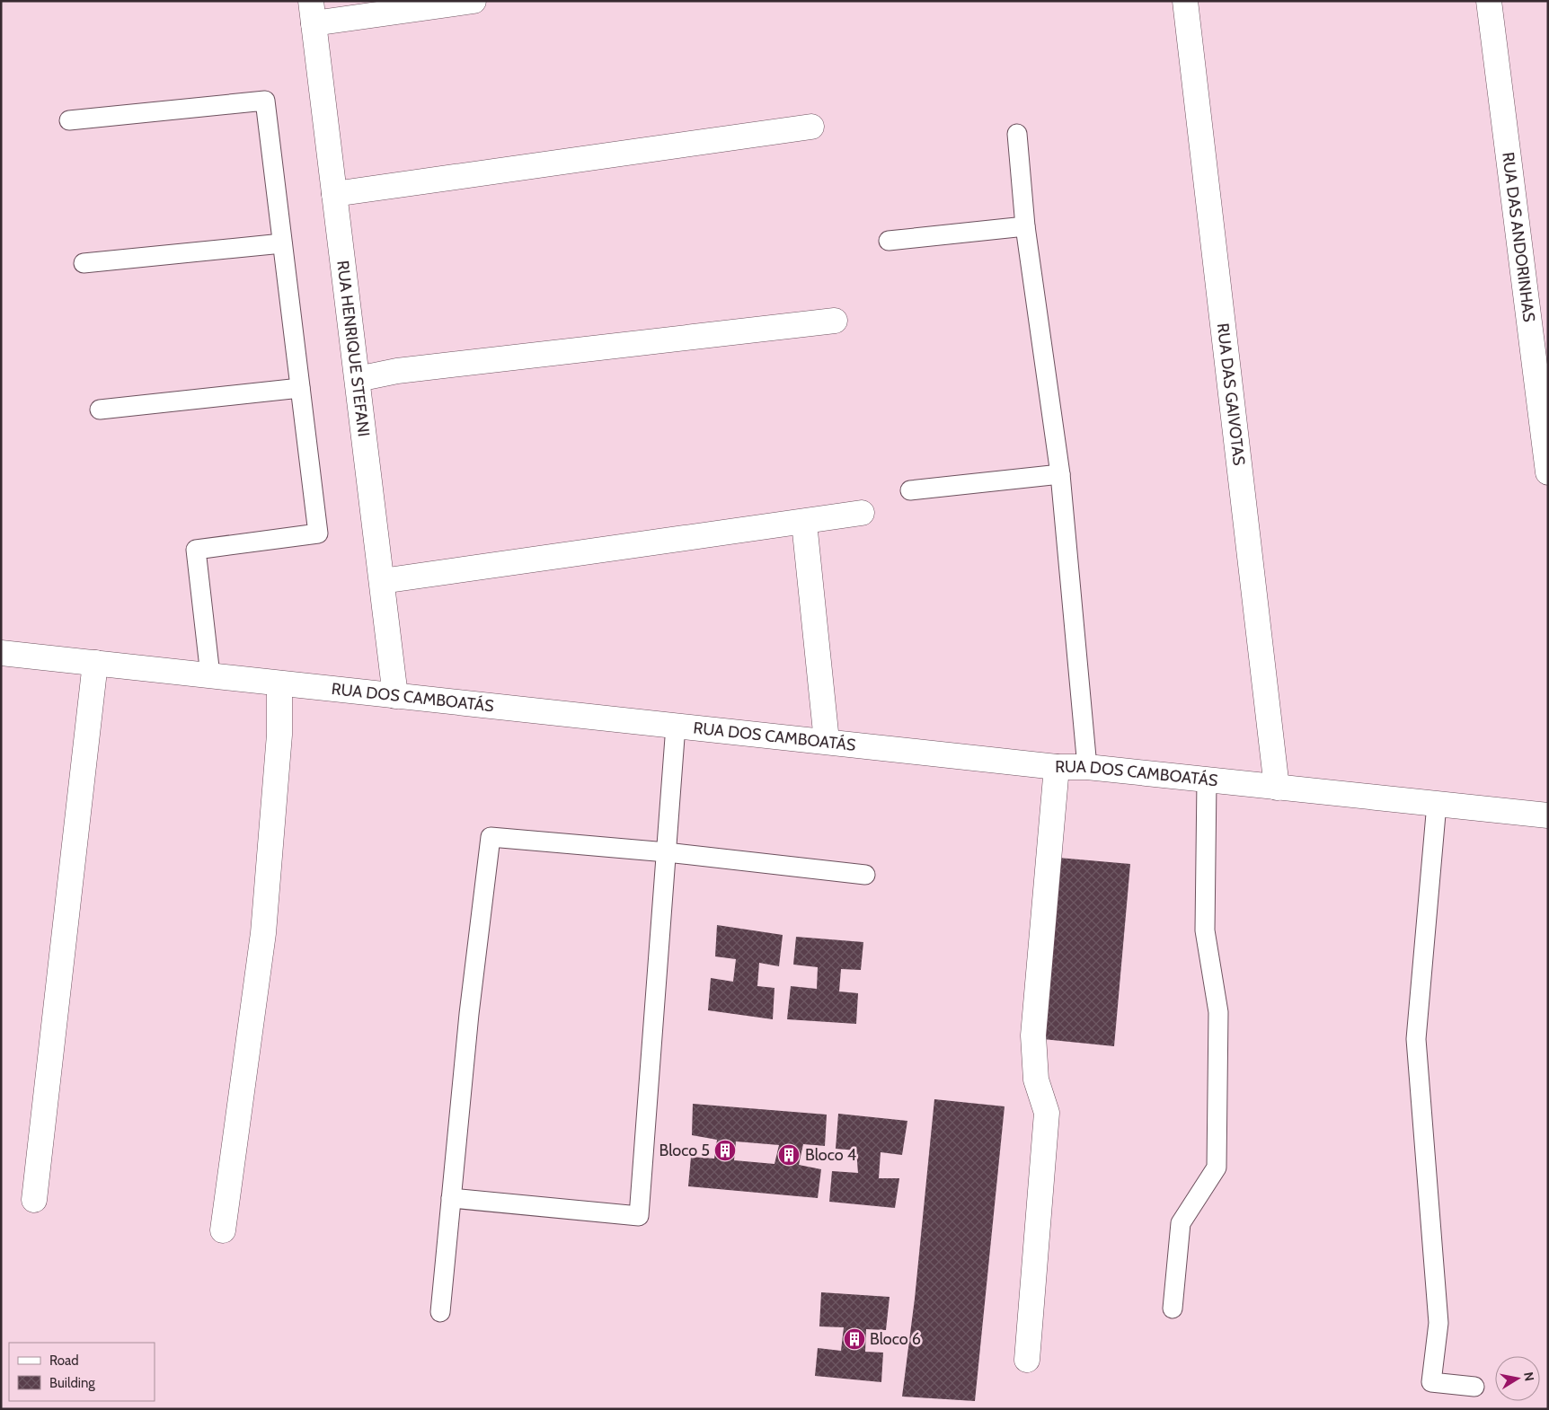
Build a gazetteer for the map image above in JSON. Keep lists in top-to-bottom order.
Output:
{
  "streets": {
    "street": [
      "RUA DAS ANDORINHAS",
      "RUA HENRIQUE STEFANI",
      "RUA DAS GAIVOTAS",
      "RUA DOS CAMBOATÁS"
    ]
  },
  "crossings": [
    ["RUA HENRIQUE STEFANI", "RUA DOS CAMBOATÁS"],
    ["RUA DAS GAIVOTAS", "RUA DOS CAMBOATÁS"]
  ],
  "places": {
    "building": ["Bloco 5", "Bloco 4", "Bloco 6"]
  },
  "legend": ["Road", "Building"],
  "north": "right"
}
